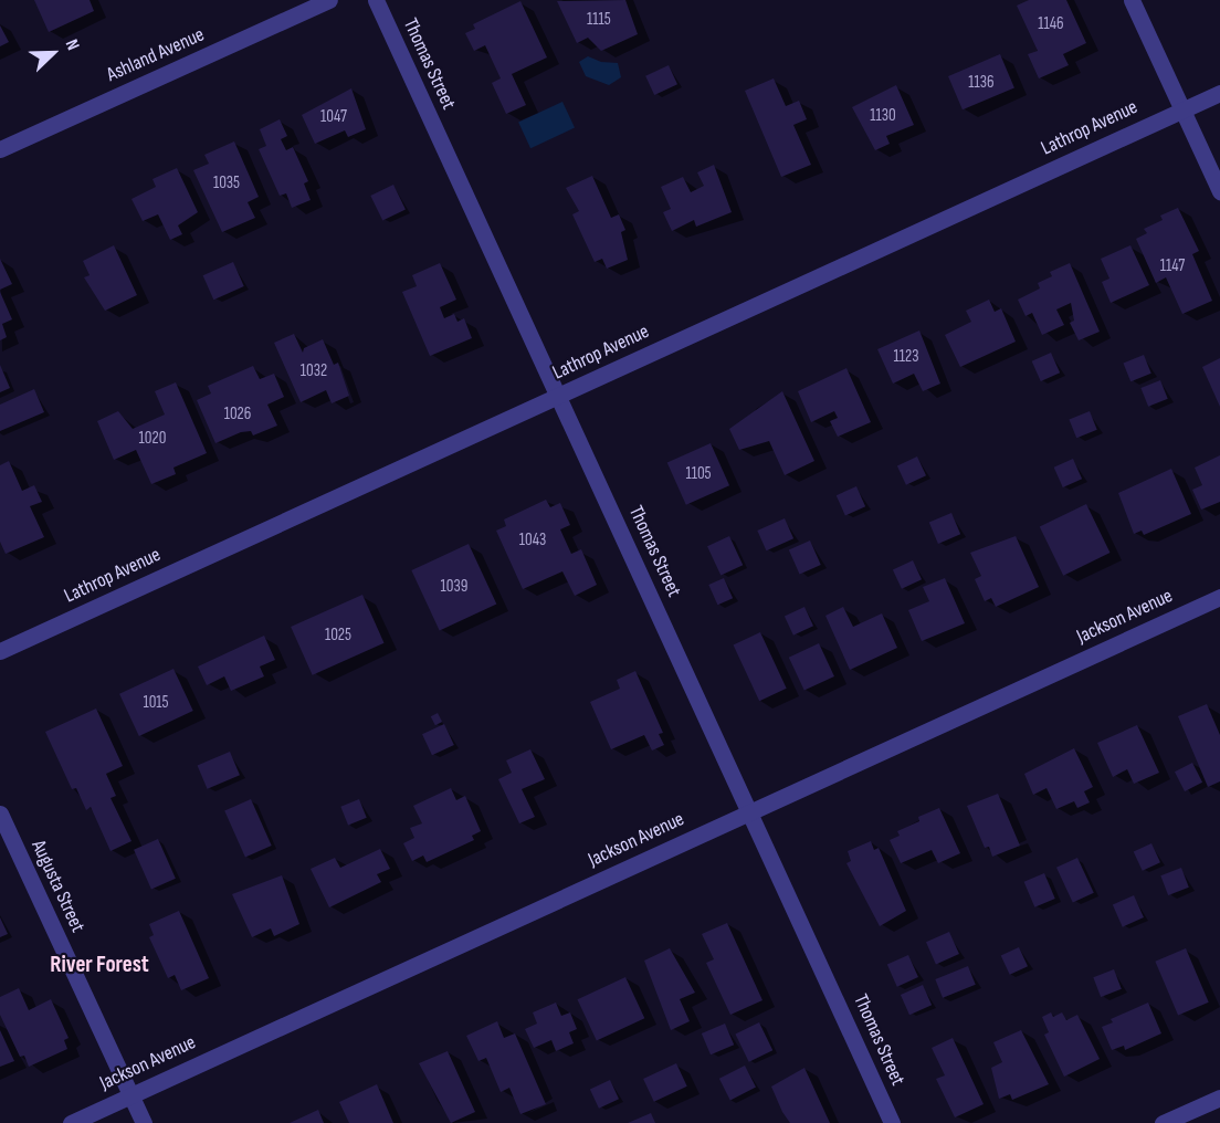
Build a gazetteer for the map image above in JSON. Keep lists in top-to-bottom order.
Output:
{
  "streets": {
    "street": [
      "Ashland Avenue",
      "Thomas Street",
      "Lathrop Avenue",
      "Jackson Avenue",
      "Augusta Street"
    ]
  },
  "crossings": [
    ["Thomas Street", "Lathrop Avenue"],
    ["Thomas Street", "Jackson Avenue"],
    ["Jackson Avenue", "Augusta Street"]
  ],
  "districts": ["River Forest"],
  "house_numbers": [
    "1115",
    "1146",
    "1136",
    "1130",
    "1047",
    "1035",
    "1147",
    "1123",
    "1032",
    "1026",
    "1020",
    "1105",
    "1043",
    "1039",
    "1025",
    "1015"
  ],
  "north": "top right"
}
